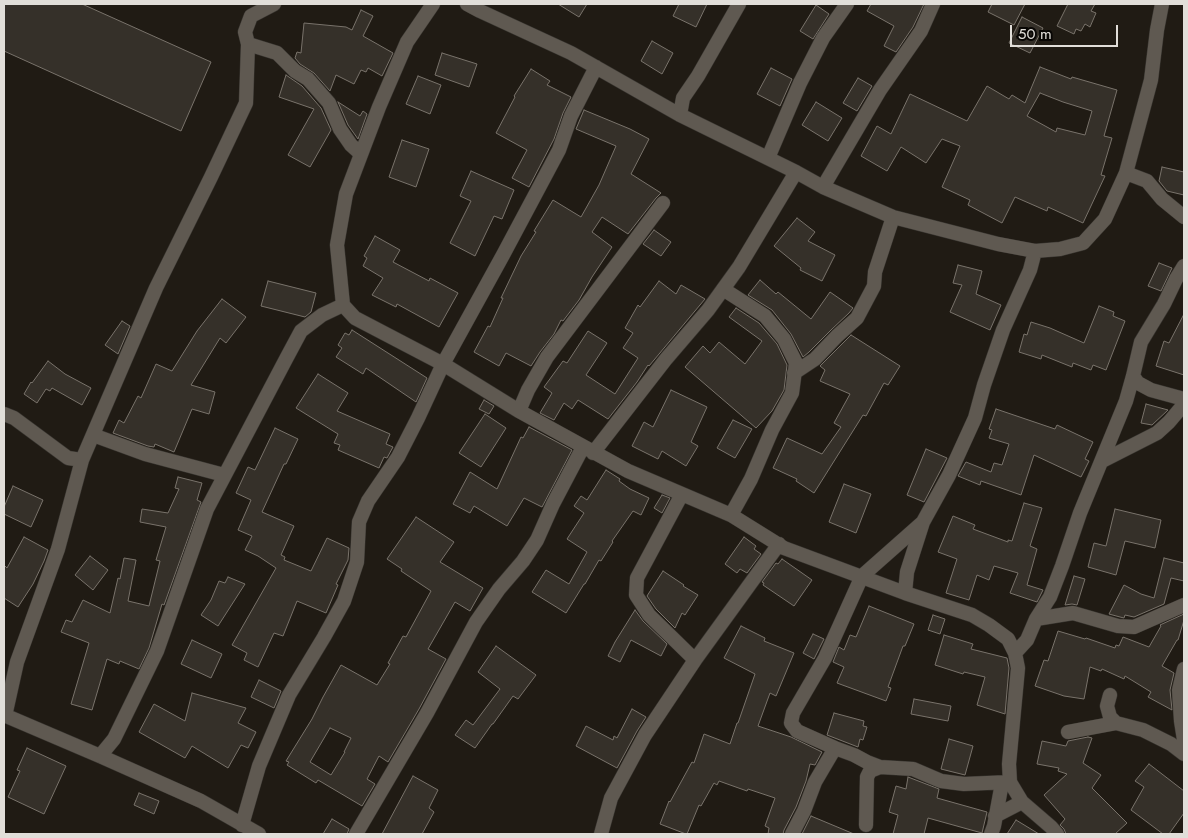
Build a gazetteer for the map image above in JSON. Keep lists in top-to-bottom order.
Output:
{
  "scale_bar": "50 m"
}
